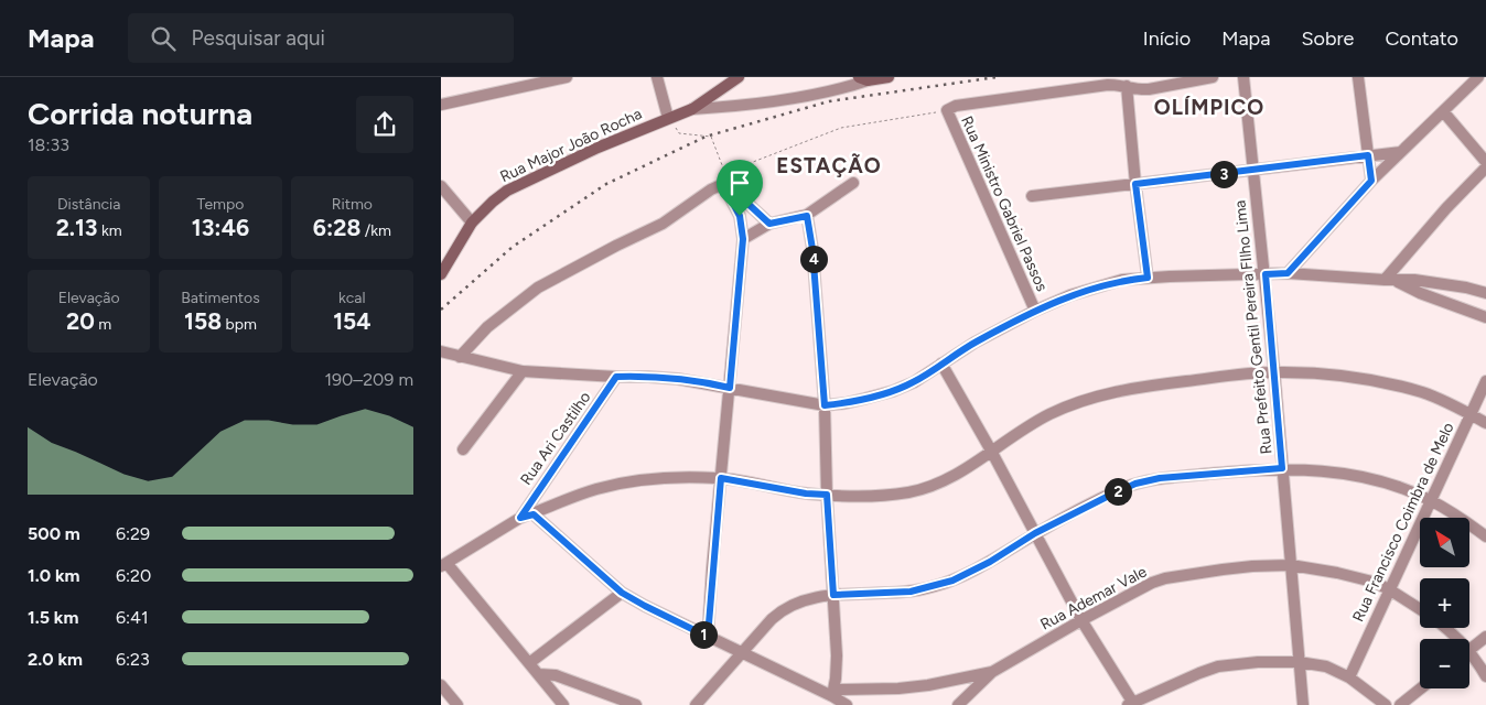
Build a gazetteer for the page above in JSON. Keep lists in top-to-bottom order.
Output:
{
  "streets": {
    "main road": ["Rua Major João Rocha"],
    "street": [
      "Rua Ministro Gabriel Passos",
      "Rua Prefeito Gentil Pereira FIlho Lima",
      "Rua Ari Castilho",
      "Rua Francisco Coimbra de Melo",
      "Rua Ademar Vale"
    ]
  },
  "crossings": [
    ["Rua Prefeito Gentil Pereira FIlho Lima", "Rua Ademar Vale"],
    ["Rua Francisco Coimbra de Melo", "Rua Ademar Vale"]
  ],
  "districts": ["OLÍMPICO", "ESTAÇÃO"],
  "north": "top left",
  "page": {
    "header": "Mapa",
    "search": "Pesquisar aqui",
    "nav": [
      "Início",
      "Mapa",
      "Sobre",
      "Contato"
    ],
    "heading": ["Corrida noturna", "18:33"],
    "pins": [
      "3",
      "4",
      "2",
      "1"
    ],
    "stats": [
      ["Distância", "2.13 km"],
      ["Tempo", "13:46"],
      ["Ritmo", "6:28 /km"],
      ["Elevação", "20 m"],
      ["Batimentos", "158 bpm"],
      ["kcal", "154"]
    ],
    "chart": ["Elevação", "190–209 m"],
    "list": [
      {
        "name": "500 m",
        "note": "6:29"
      },
      {
        "name": "1.0 km",
        "note": "6:20"
      },
      {
        "name": "1.5 km",
        "note": "6:41"
      },
      {
        "name": "2.0 km",
        "note": "6:23"
      }
    ],
    "map_buttons": ["+", "−"]
  }
}
